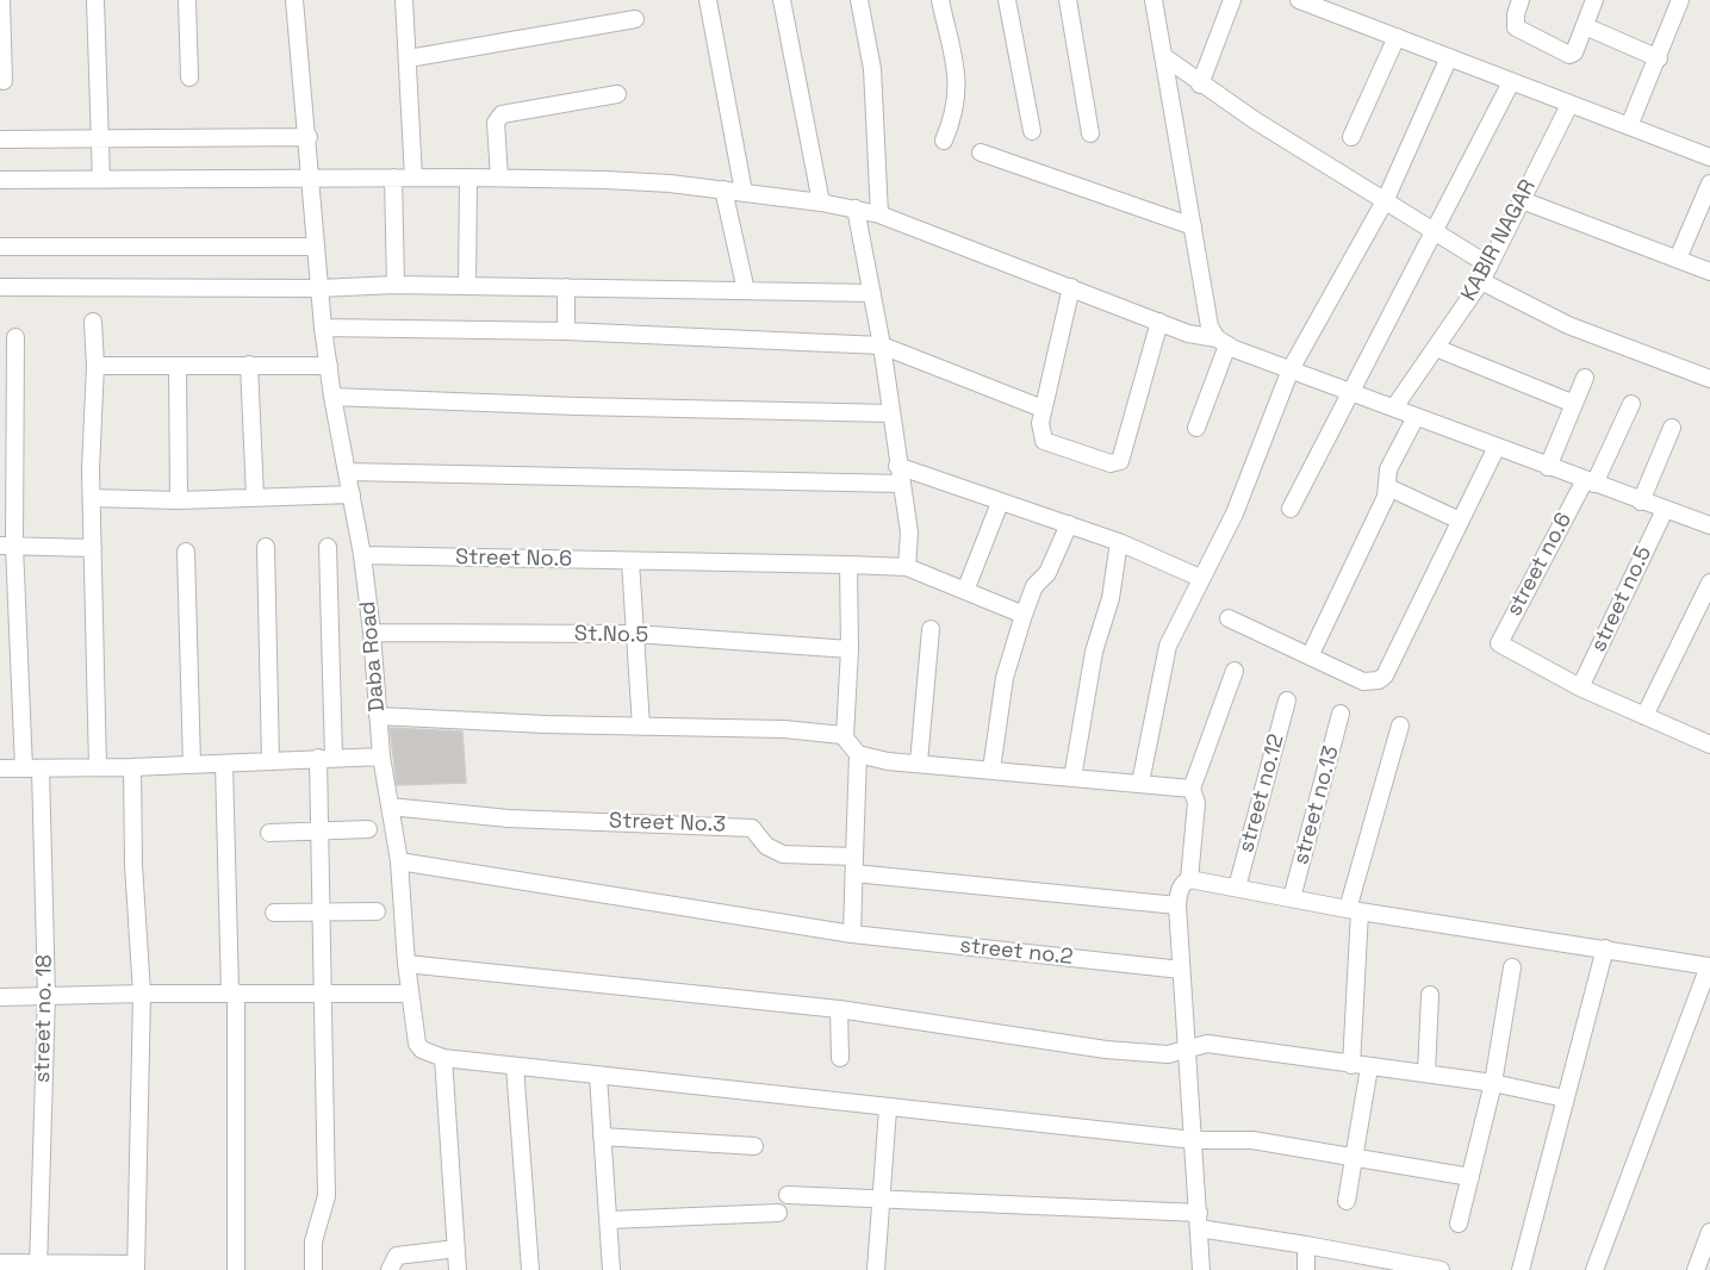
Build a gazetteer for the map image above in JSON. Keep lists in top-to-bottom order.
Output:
{
  "streets": {
    "street": [
      "KABIR NAGAR",
      "Street No.6",
      "street no.6",
      "street no.5",
      "St.No.5",
      "Daba Road",
      "street no.12",
      "street no.13",
      "Street No.3",
      "street no.2",
      "street no. 18"
    ]
  },
  "crossings": [
    ["Street No.6", "Daba Road"],
    ["street no.6", "street no.5"],
    ["St.No.5", "Daba Road"],
    ["Daba Road", "Street No.3"],
    ["Daba Road", "street no.2"]
  ]
}
